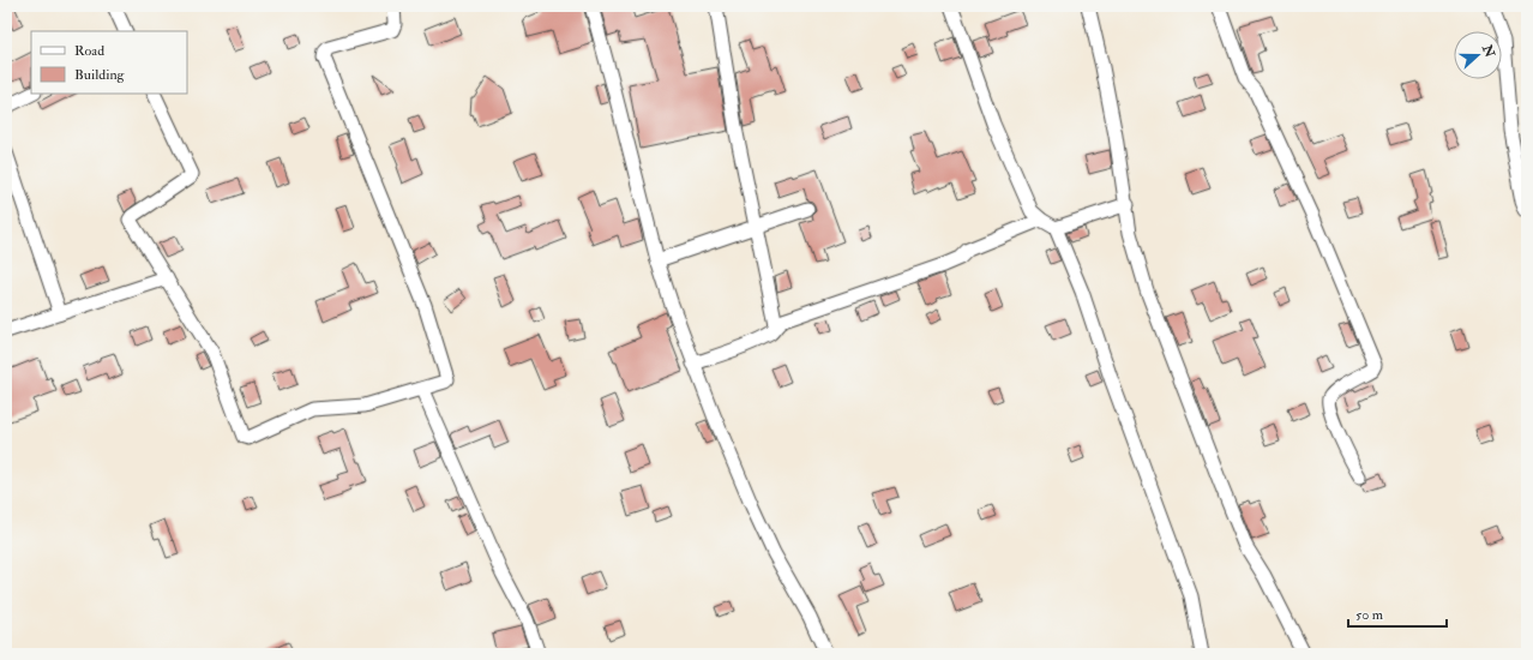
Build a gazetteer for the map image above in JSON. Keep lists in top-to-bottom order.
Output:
{
  "legend": ["Road", "Building"],
  "scale_bar": "50 m",
  "north": "right"
}
